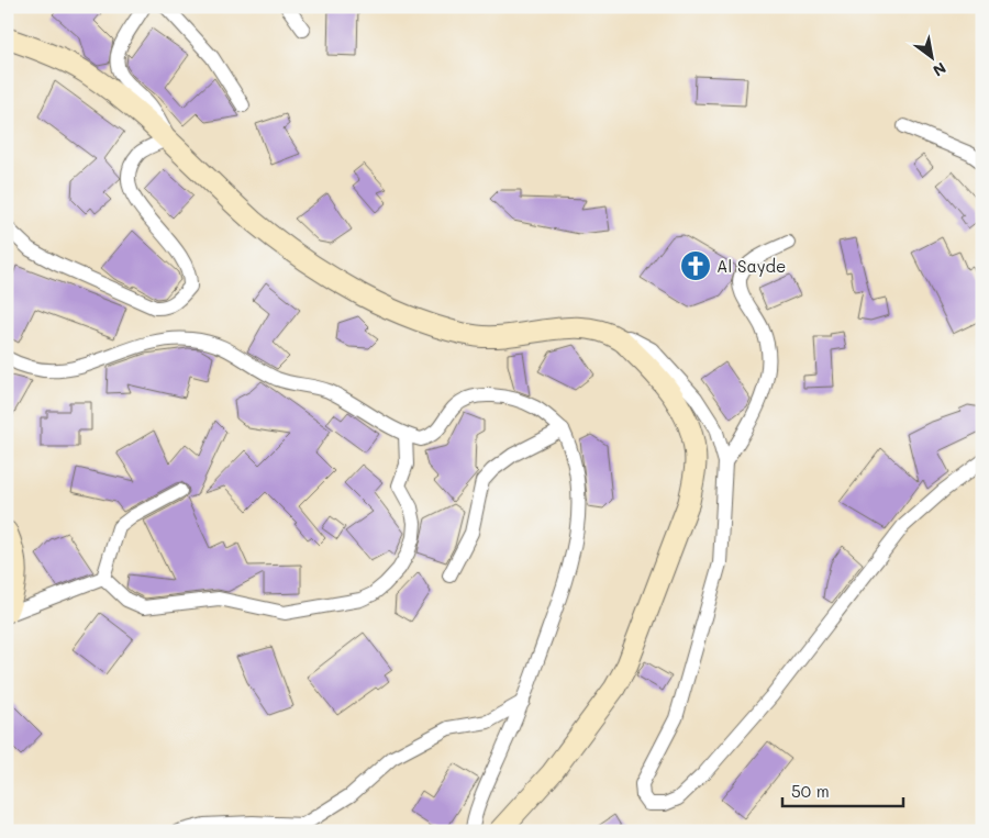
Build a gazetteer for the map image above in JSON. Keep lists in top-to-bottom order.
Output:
{
  "places": {
    "church": ["Al Sayde"]
  },
  "scale_bar": "50 m",
  "north": "bottom right"
}
